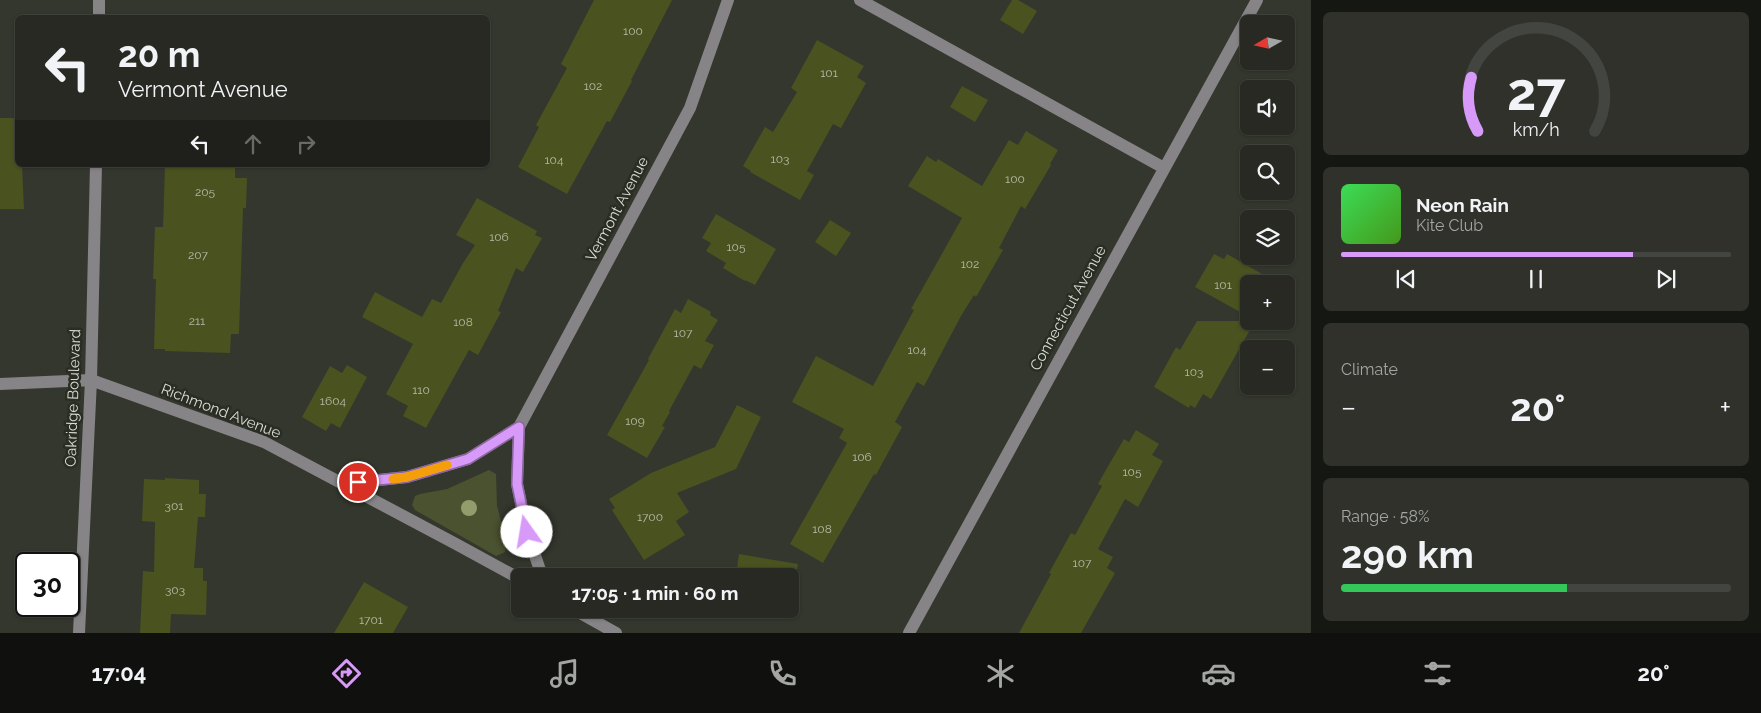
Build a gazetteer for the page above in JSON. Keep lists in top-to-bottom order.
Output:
{
  "streets": {
    "street": [
      "Vermont Avenue",
      "Connecticut Avenue",
      "Oakridge Boulevard",
      "Richmond Avenue"
    ]
  },
  "crossings": [
    ["Vermont Avenue", "Richmond Avenue"],
    ["Oakridge Boulevard", "Richmond Avenue"]
  ],
  "house_numbers": [
    "100",
    "101",
    "102",
    "103",
    "104",
    "100",
    "205",
    "106",
    "105",
    "207",
    "102",
    "101",
    "211",
    "108",
    "107",
    "104",
    "103",
    "110",
    "1604",
    "109",
    "106",
    "105",
    "301",
    "1700",
    "108",
    "107",
    "303",
    "1701"
  ],
  "north": "left",
  "page": {
    "map_buttons": ["+", "−"],
    "turn": ["20 m", "Vermont Avenue"],
    "song": ["Neon Rain", "Kite Club"],
    "tile": [
      "Climate",
      ["Range · 58%", "290 km"]
    ],
    "heat": ["−", "20°", "+"],
    "limit": "30",
    "trip": "17:05 · 1 min · 60 m",
    "tabs": ["17:04", "20°"],
    "gauge": ["27", "km/h"]
  }
}
